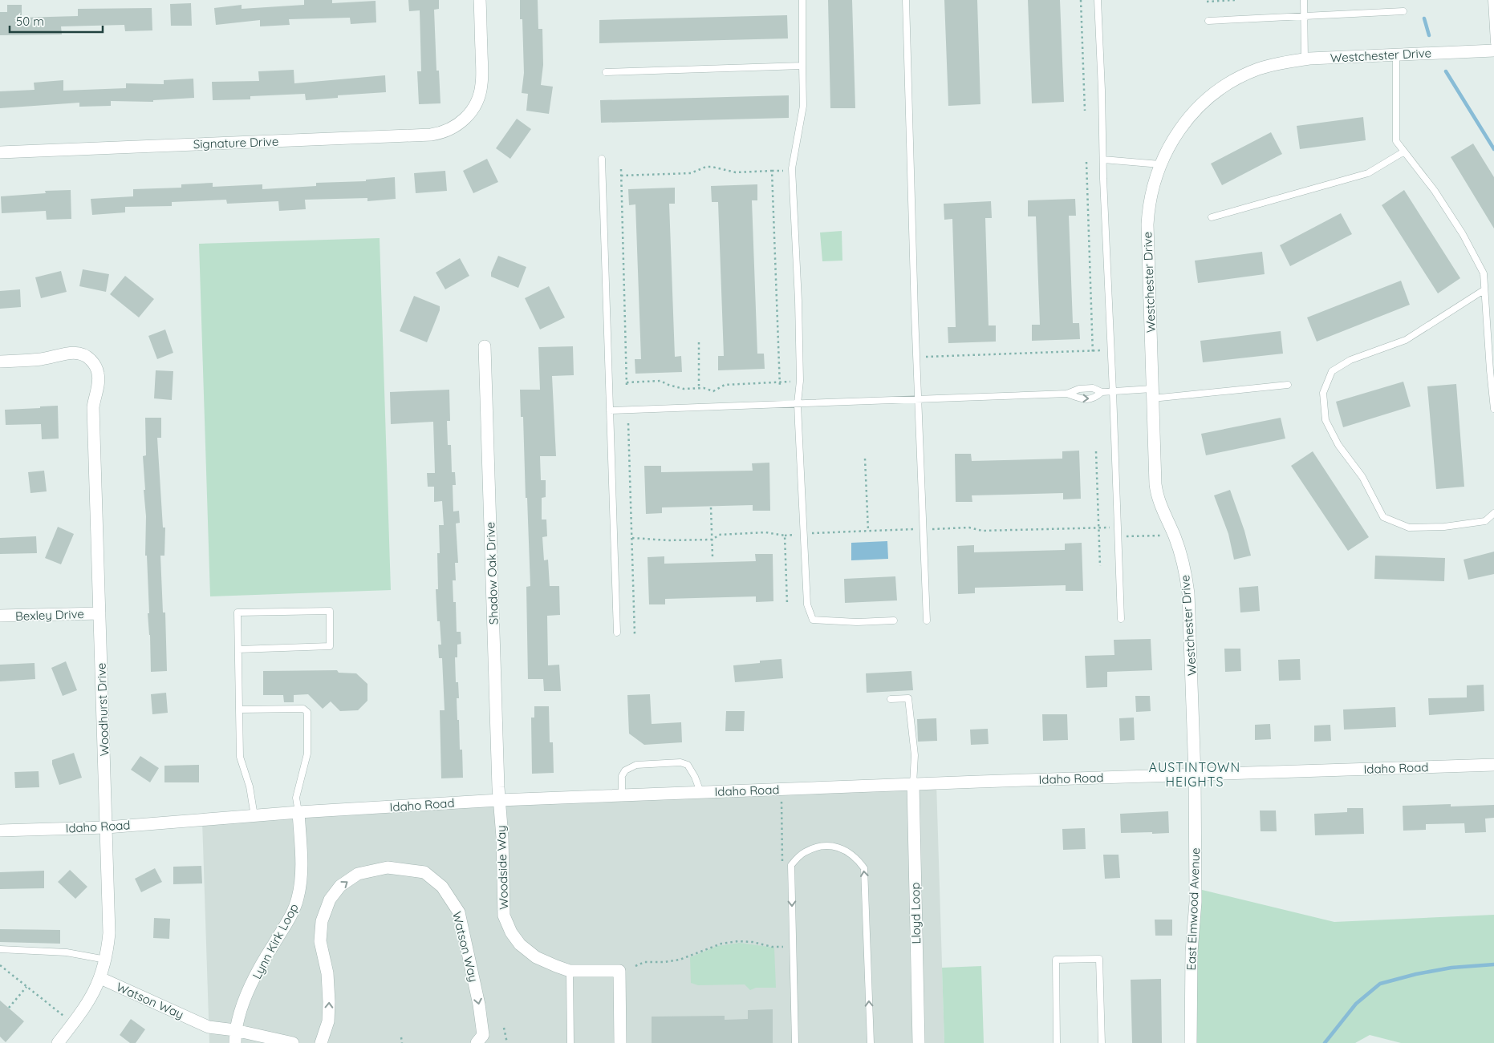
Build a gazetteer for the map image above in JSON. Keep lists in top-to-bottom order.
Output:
{
  "streets": {
    "street": [
      "Westchester Drive",
      "Signature Drive",
      "Shadow Oak Drive",
      "Bexley Drive",
      "Woodhurst Drive",
      "Idaho Road",
      "Woodside Way",
      "East Elmwood Avenue",
      "Lloyd Loop",
      "Lynn Kirk Loop",
      "Watson Way"
    ]
  },
  "crossings": [
    ["Westchester Drive", "Idaho Road"],
    ["Westchester Drive", "East Elmwood Avenue"],
    ["Shadow Oak Drive", "Idaho Road"],
    ["Shadow Oak Drive", "Woodside Way"],
    ["Bexley Drive", "Woodhurst Drive"],
    ["Woodhurst Drive", "Idaho Road"],
    ["Woodhurst Drive", "Watson Way"],
    ["Idaho Road", "Woodside Way"],
    ["Idaho Road", "East Elmwood Avenue"],
    ["Idaho Road", "Lloyd Loop"],
    ["Idaho Road", "Lynn Kirk Loop"],
    ["Lynn Kirk Loop", "Watson Way"]
  ],
  "districts": ["AUSTINTOWN HEIGHTS"],
  "scale_bar": "50 m"
}
